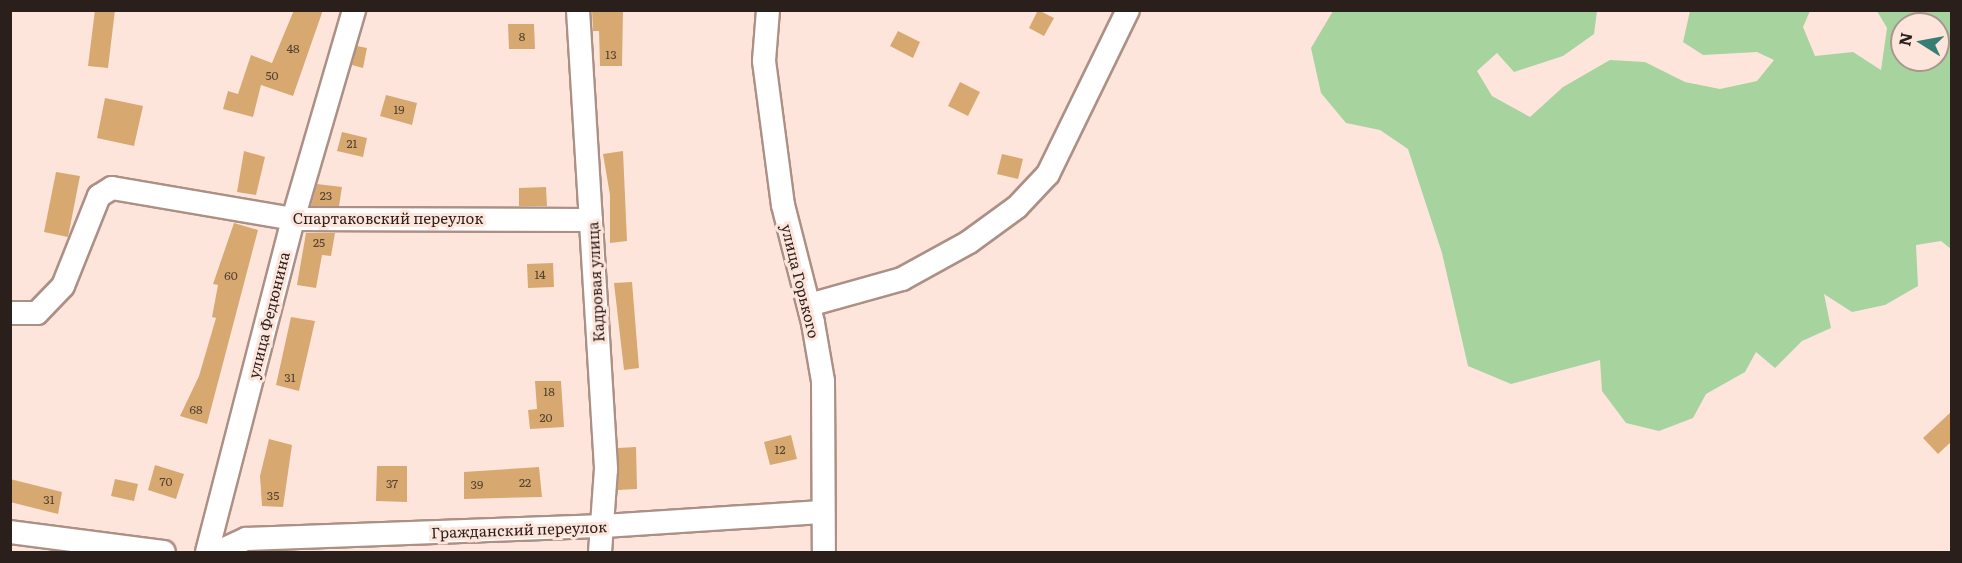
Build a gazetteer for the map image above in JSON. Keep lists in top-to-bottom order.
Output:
{
  "streets": {
    "street": [
      "Спартаковский переулок",
      "улица Горького",
      "Кадровая улица",
      "улица Федюнина",
      "Гражданский переулок"
    ]
  },
  "crossings": [
    ["Спартаковский переулок", "Кадровая улица"],
    ["Спартаковский переулок", "улица Федюнина"],
    ["улица Горького", "Гражданский переулок"],
    ["Кадровая улица", "Гражданский переулок"]
  ],
  "house_numbers": [
    "8",
    "48",
    "13",
    "50",
    "19",
    "21",
    "23",
    "25",
    "14",
    "60",
    "31",
    "18",
    "68",
    "20",
    "12",
    "70",
    "22",
    "37",
    "39",
    "35",
    "31"
  ],
  "north": "left"
}
